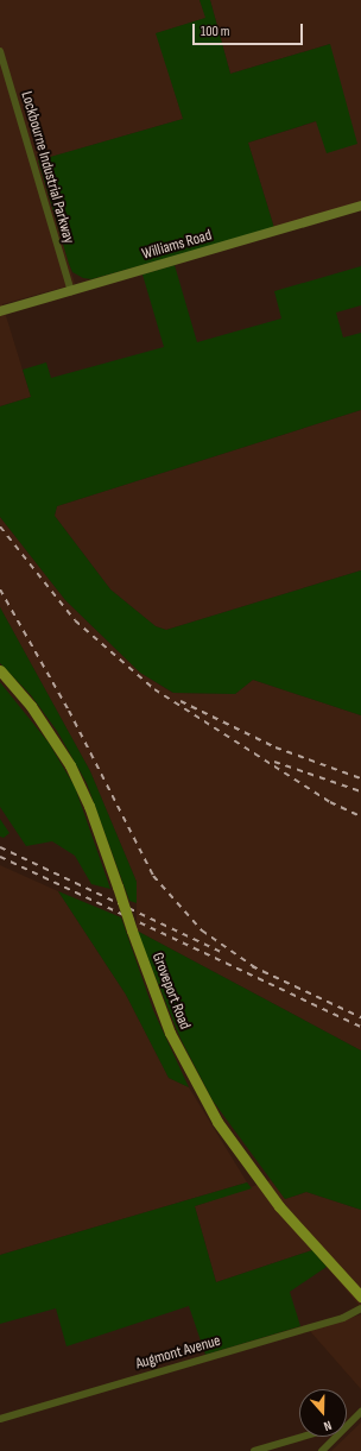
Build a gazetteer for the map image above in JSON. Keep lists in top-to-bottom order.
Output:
{
  "streets": {
    "main road": ["Williams Road", "Groveport Road"],
    "street": ["Lockbourne Industrial Parkway", "Augmont Avenue"]
  },
  "crossings": [
    ["Lockbourne Industrial Parkway", "Williams Road"]
  ],
  "scale_bar": "100 m",
  "north": "bottom"
}
